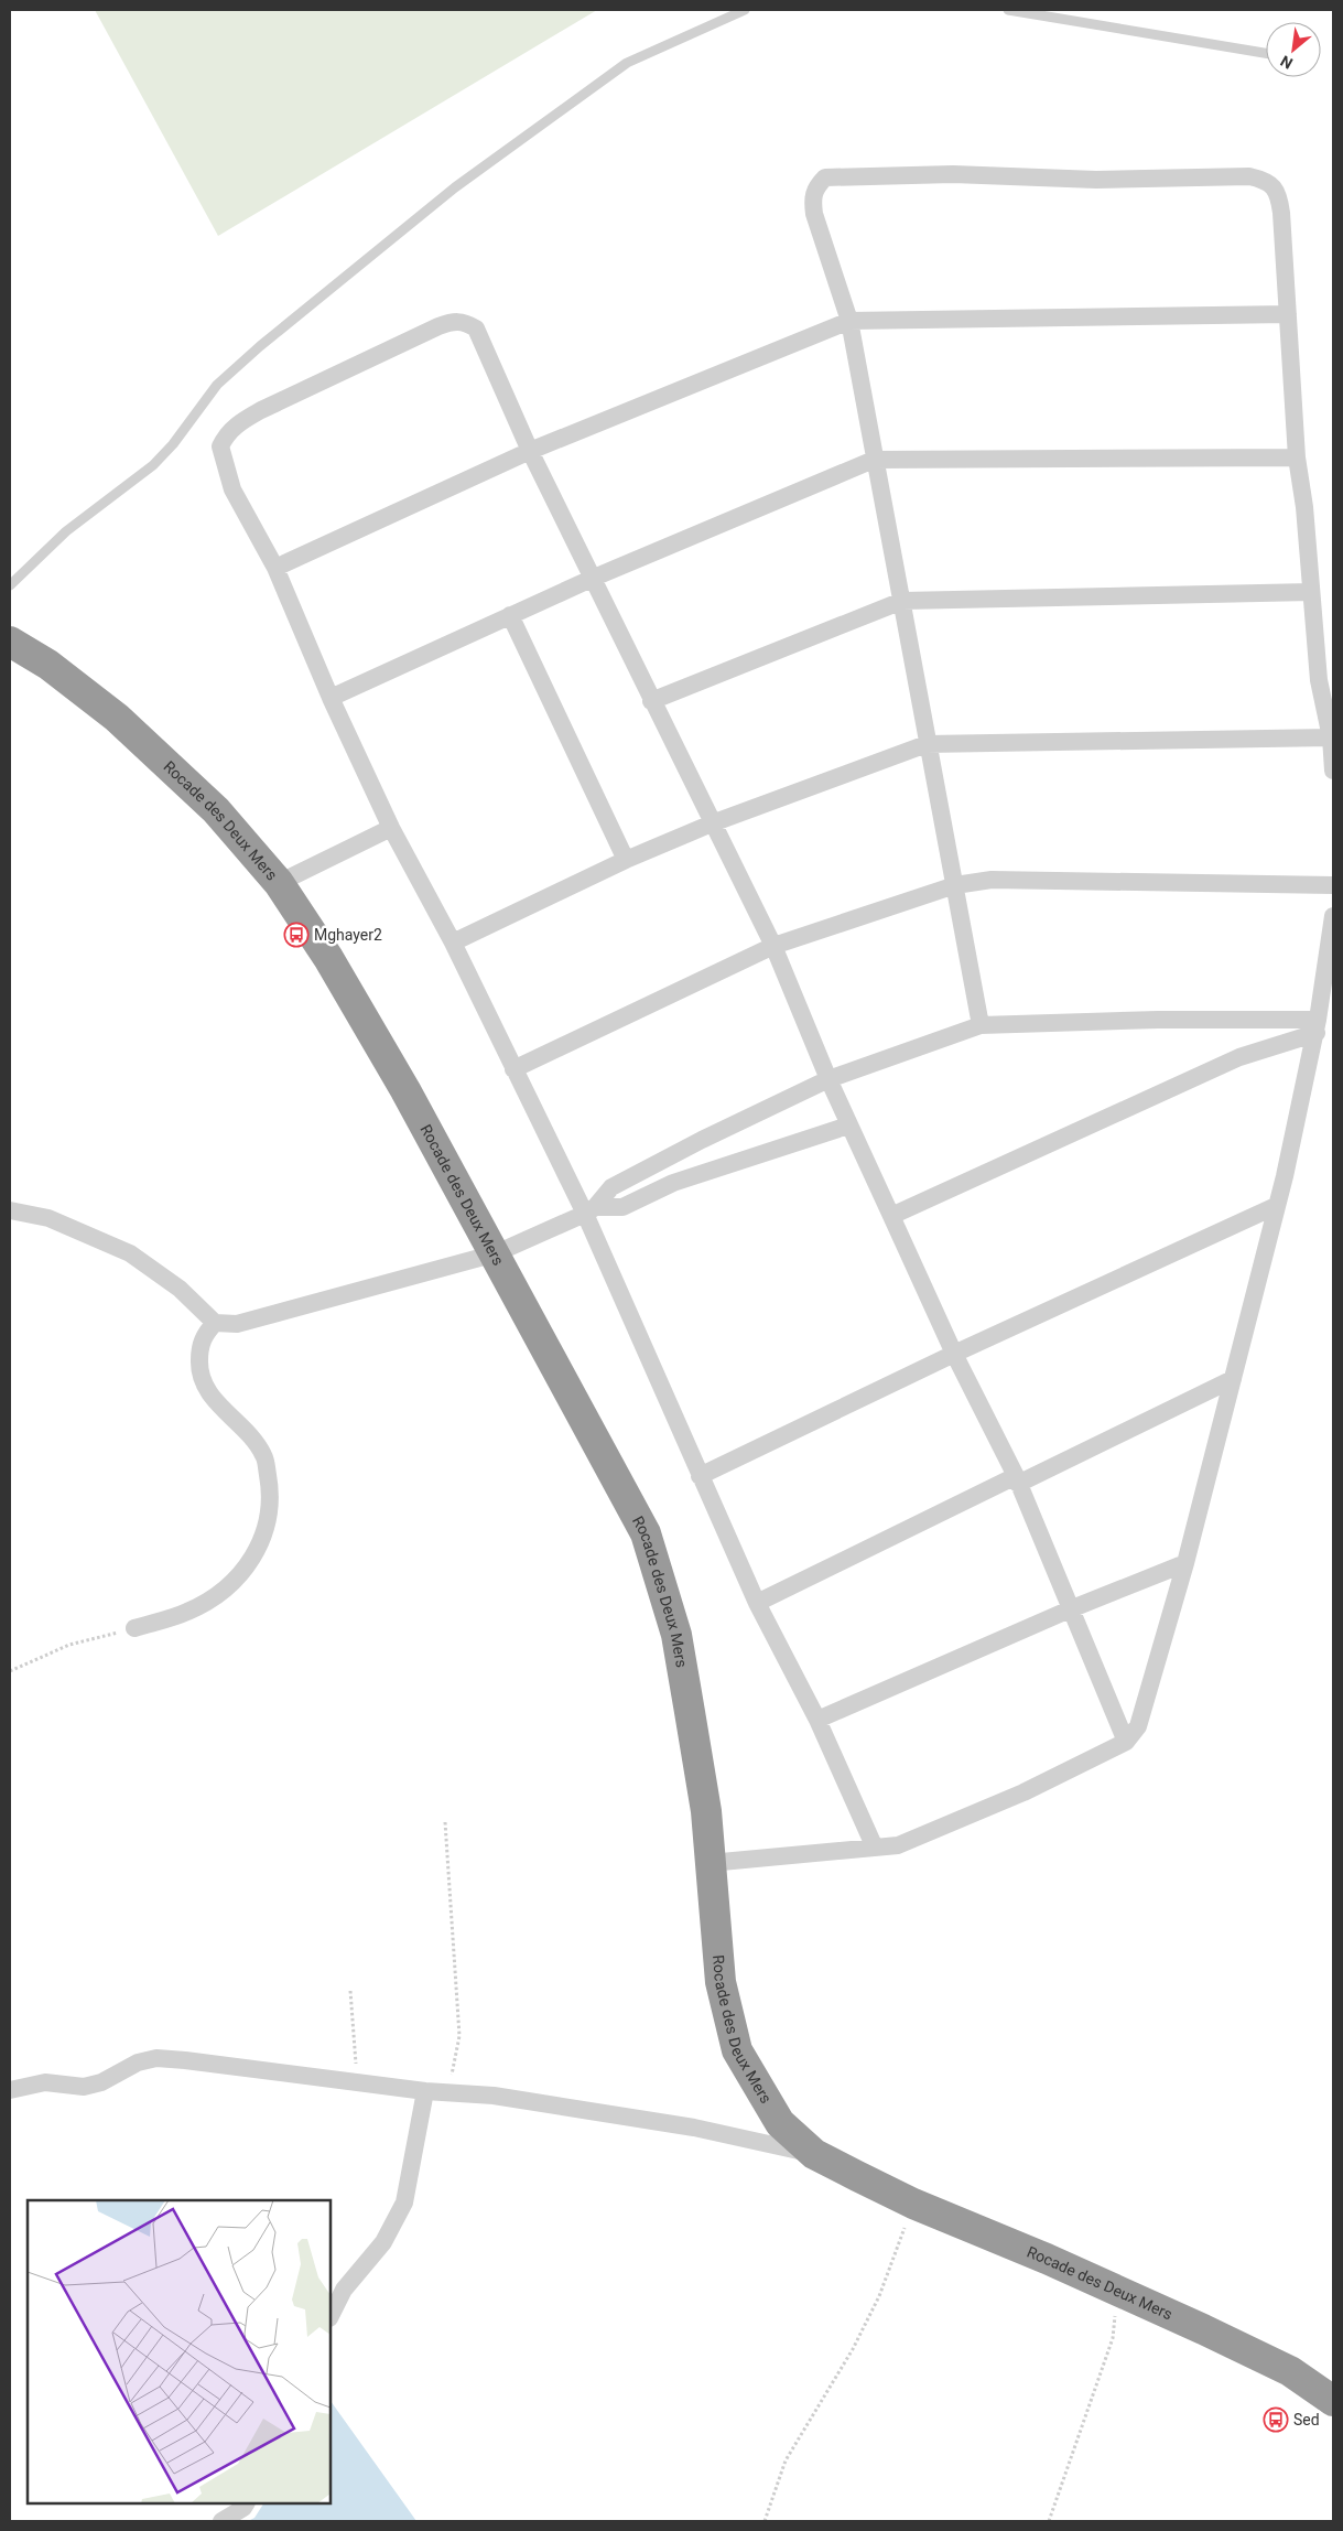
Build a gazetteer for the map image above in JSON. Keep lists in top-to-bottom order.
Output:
{
  "streets": {
    "highway": ["Rocade des Deux Mers"]
  },
  "places": {
    "bus stop": ["Mghayer2", "Sed"]
  },
  "north": "bottom left"
}
